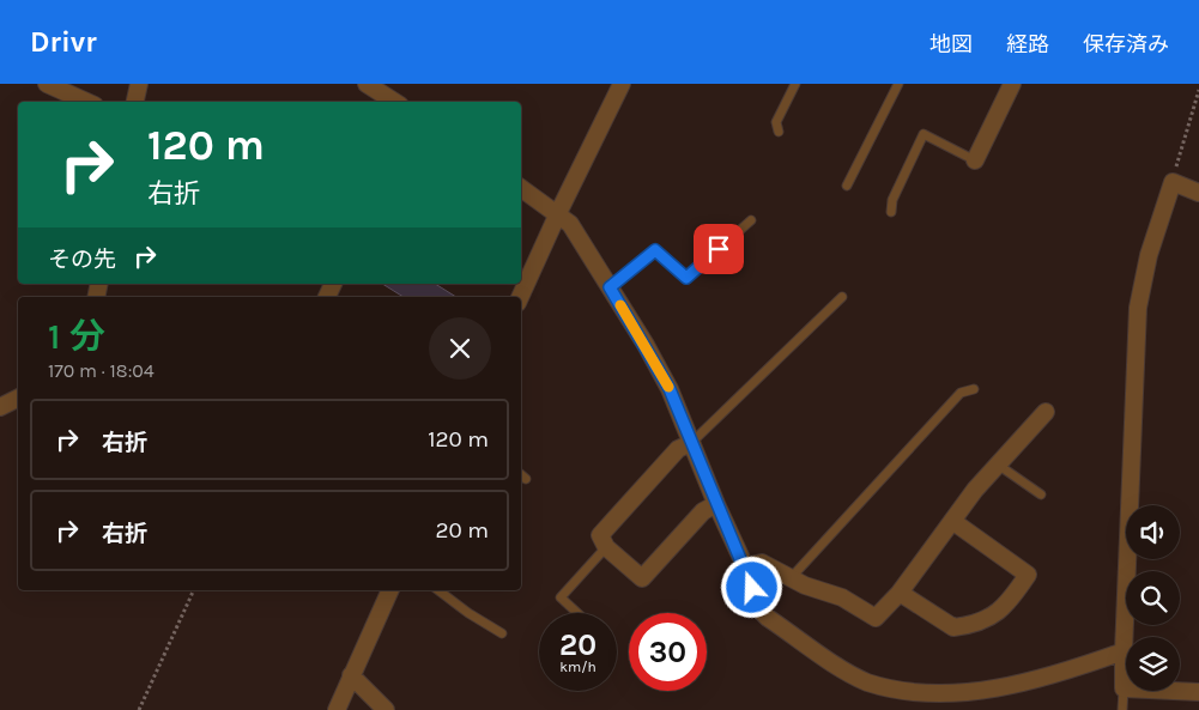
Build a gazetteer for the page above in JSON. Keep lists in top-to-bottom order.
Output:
{
  "page": {
    "header": "Drivr",
    "nav": ["地図", "経路", "保存済み"],
    "turn": ["120 m", "右折"],
    "then": "その先",
    "heading": ["1 分", "170 m · 18:04"],
    "list": [
      {
        "name": "右折",
        "value": "120 m"
      },
      {
        "name": "右折",
        "value": "20 m"
      }
    ],
    "speed": "20 km/h",
    "limit": "30"
  }
}
